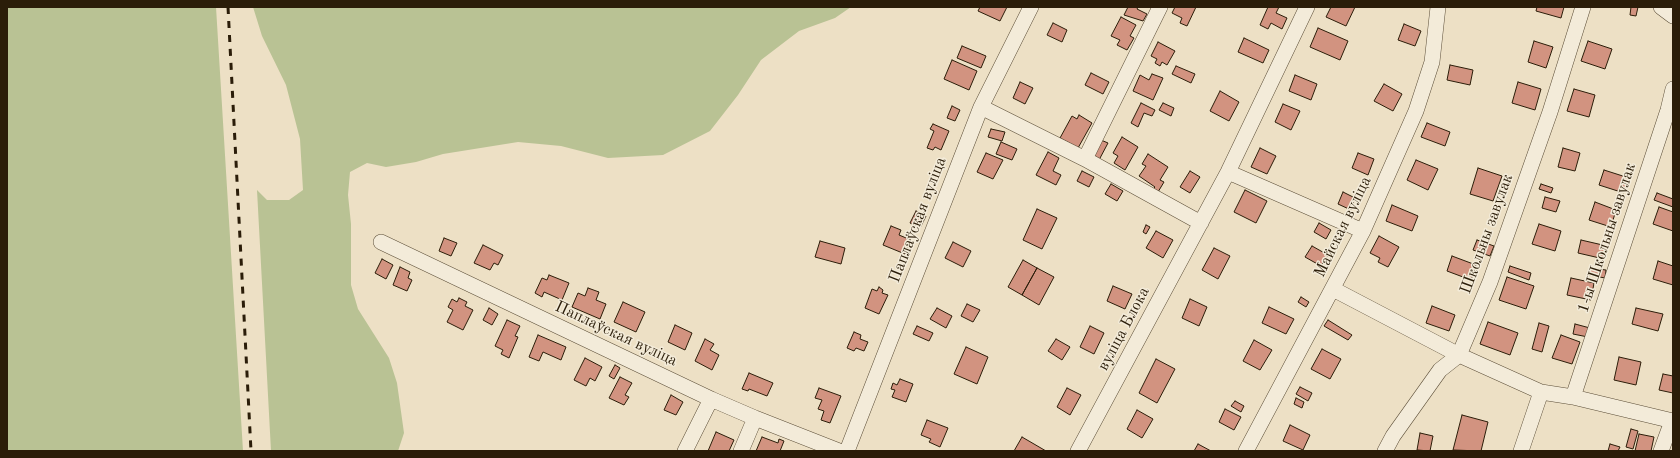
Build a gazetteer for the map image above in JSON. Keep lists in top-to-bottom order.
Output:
{
  "streets": {
    "street": [
      "Паплаўская вуліца",
      "Майская вуліца",
      "Школьны завулак",
      "1-ы Школьны завулак",
      "вуліца Блока"
    ]
  }
}
